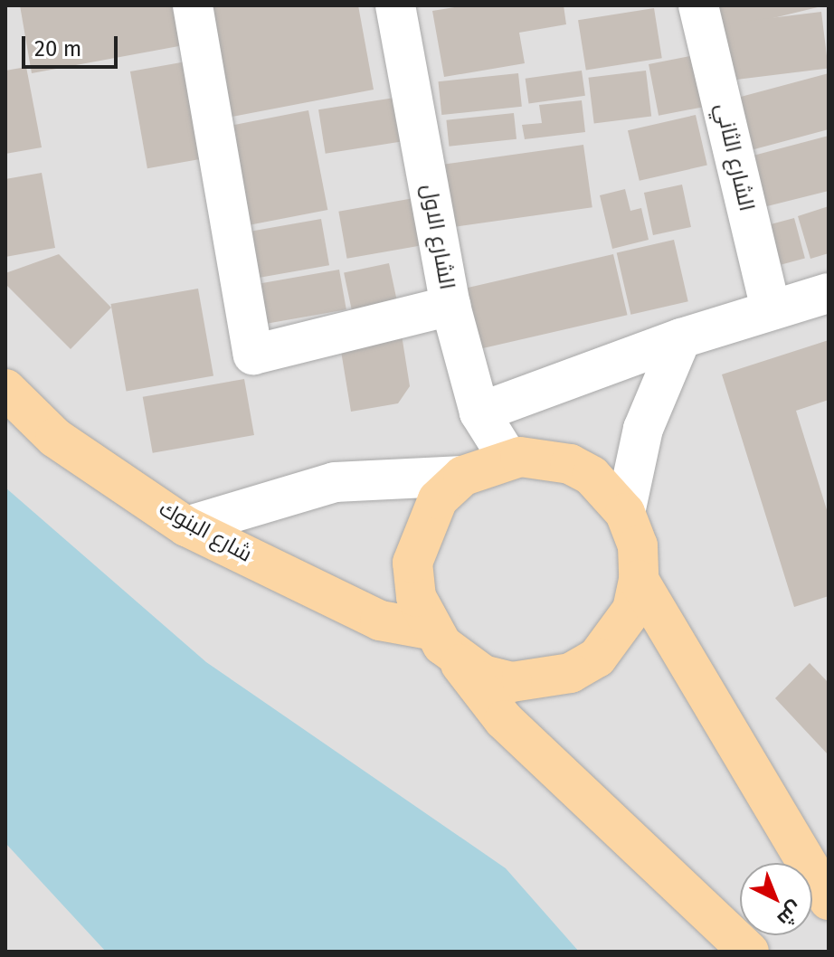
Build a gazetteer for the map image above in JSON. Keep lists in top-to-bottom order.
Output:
{
  "streets": {
    "main road": ["شارع البنوك"],
    "street": ["الشارع الثاني", "الشارع الاول"]
  },
  "crossings": [
    ["الشارع الاول", "شارع البنوك"]
  ],
  "scale_bar": "20 m",
  "north": "bottom right"
}
